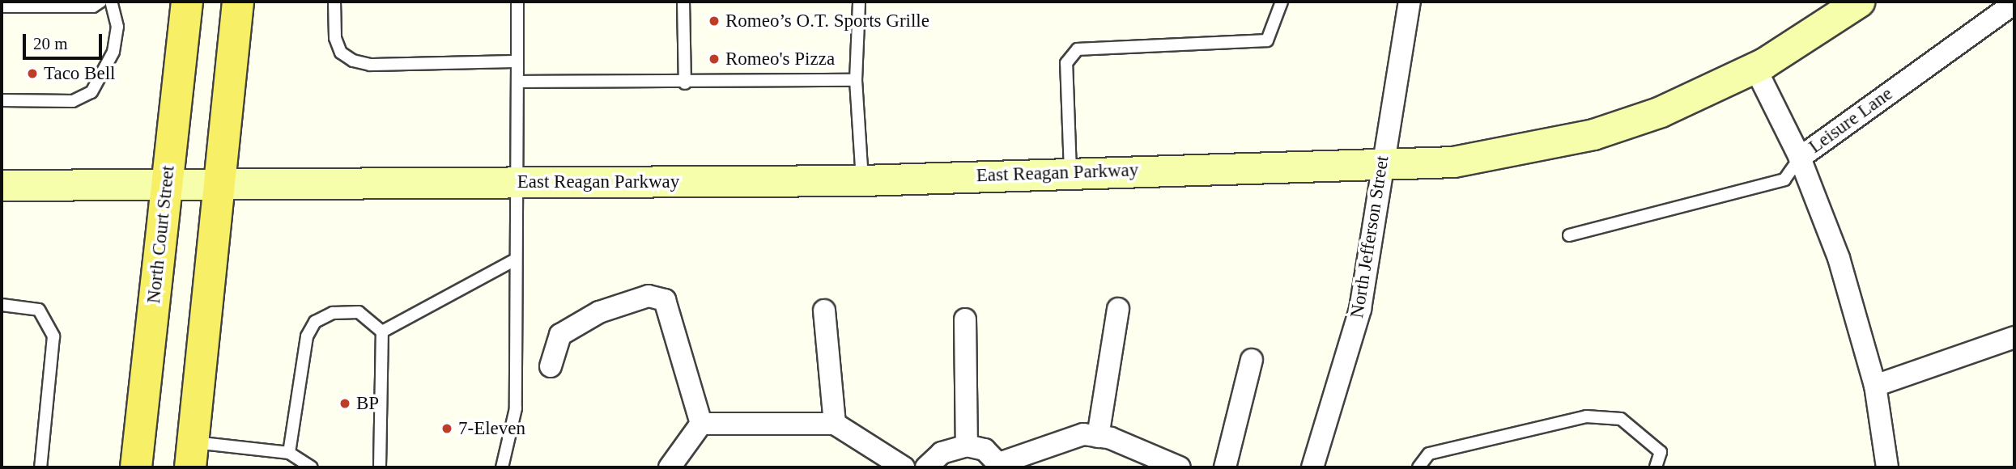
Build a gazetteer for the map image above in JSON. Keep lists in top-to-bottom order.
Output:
{
  "streets": {
    "main road": ["North Court Street"],
    "street": ["Leisure Lane", "East Reagan Parkway", "North Jefferson Street"]
  },
  "crossings": [
    ["East Reagan Parkway", "North Court Street"],
    ["East Reagan Parkway", "North Jefferson Street"]
  ],
  "places": [
    "Romeo’s O.T. Sports Grille",
    "Romeo's Pizza",
    "Taco Bell",
    "BP",
    "7-Eleven"
  ],
  "scale_bar": "20 m"
}
